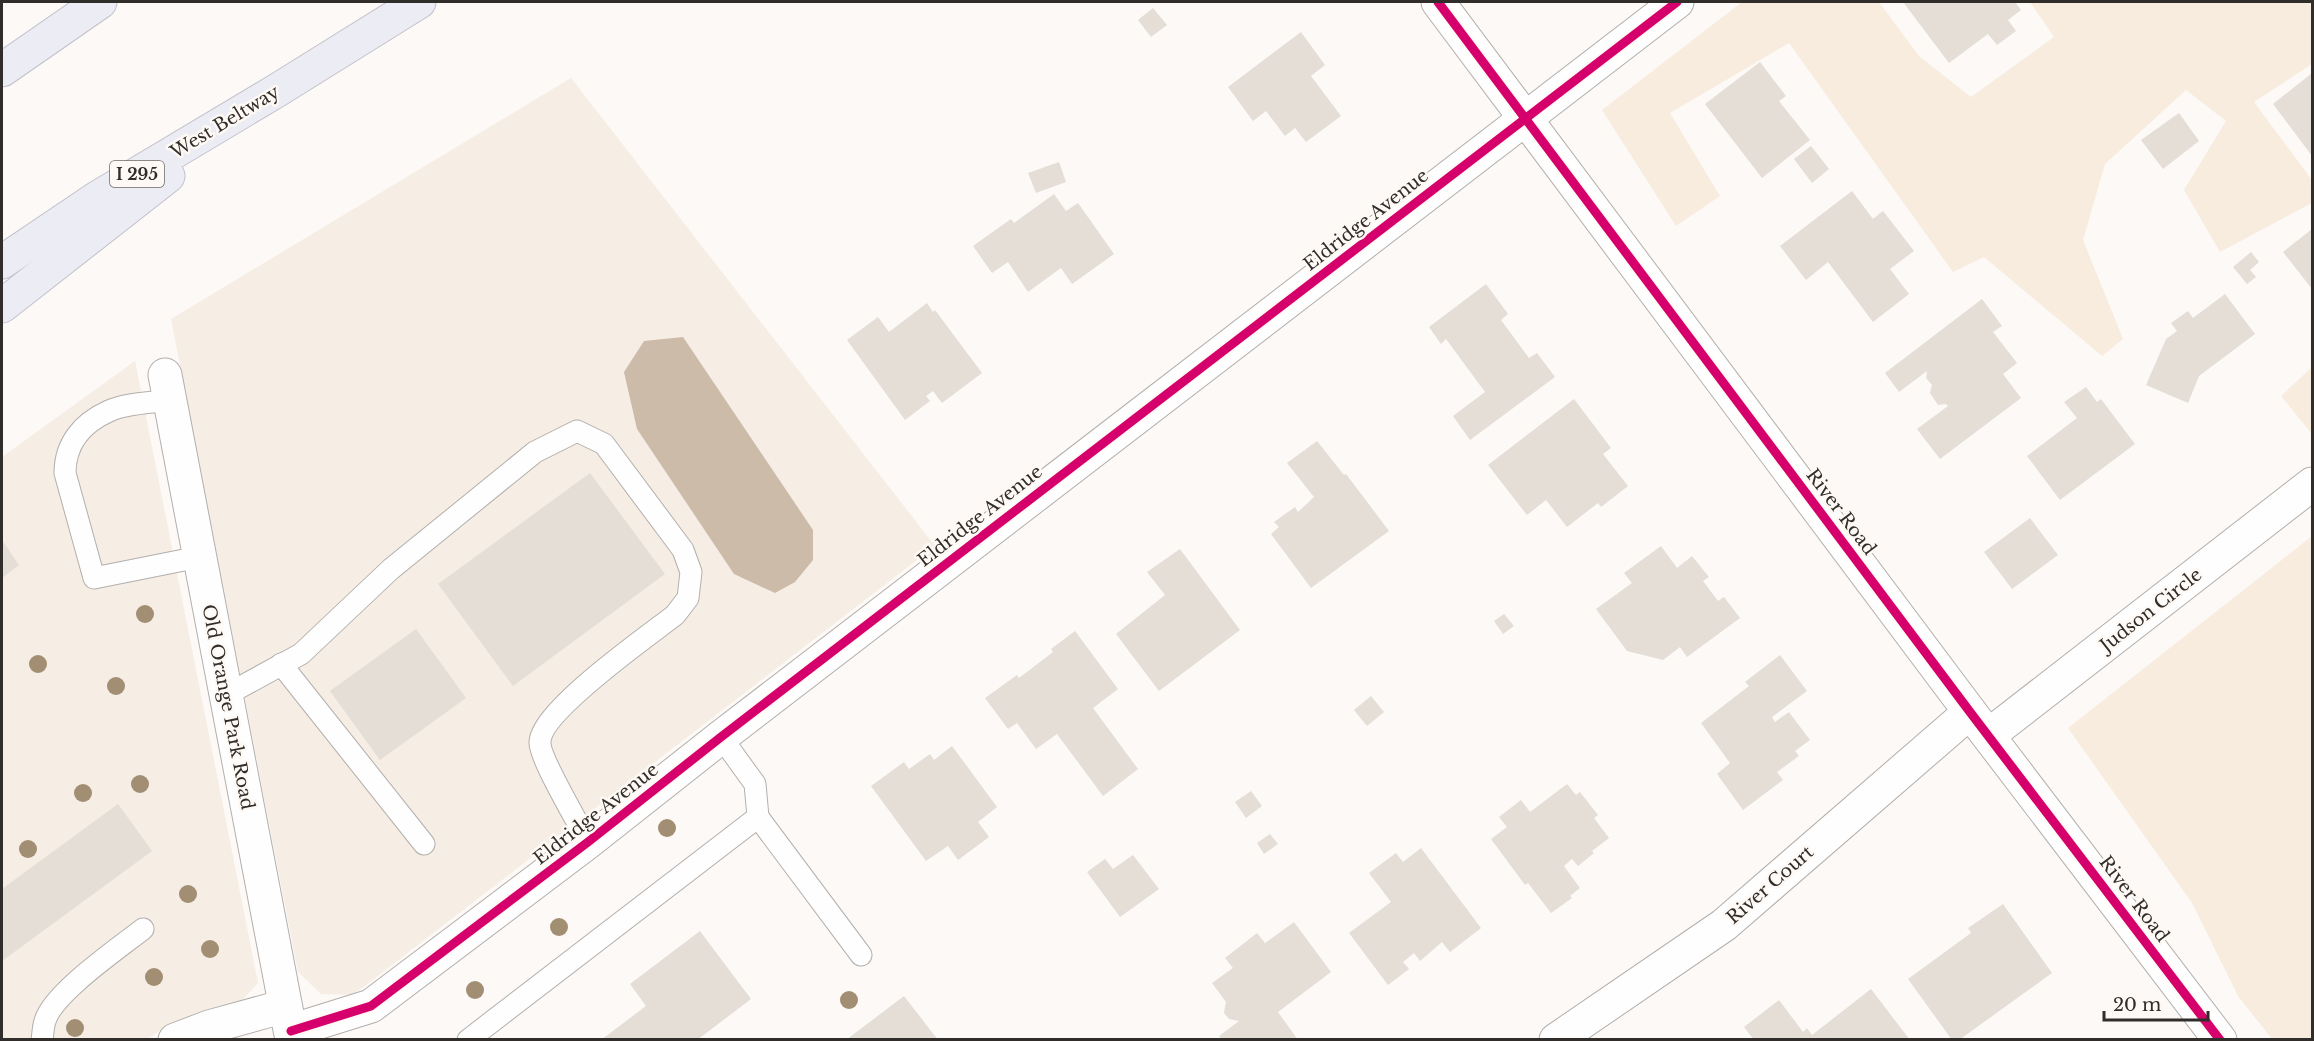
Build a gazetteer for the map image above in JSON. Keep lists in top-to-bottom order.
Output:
{
  "streets": {
    "highway": ["West Beltway", "I 295"],
    "street": [
      "Eldridge Avenue",
      "River Road",
      "Judson Circle",
      "Old Orange Park Road",
      "River Court"
    ]
  },
  "crossings": [
    ["Eldridge Avenue", "River Road"],
    ["Eldridge Avenue", "Old Orange Park Road"],
    ["River Road", "Judson Circle"],
    ["River Road", "River Court"],
    ["Judson Circle", "River Court"]
  ],
  "scale_bar": "20 m"
}
